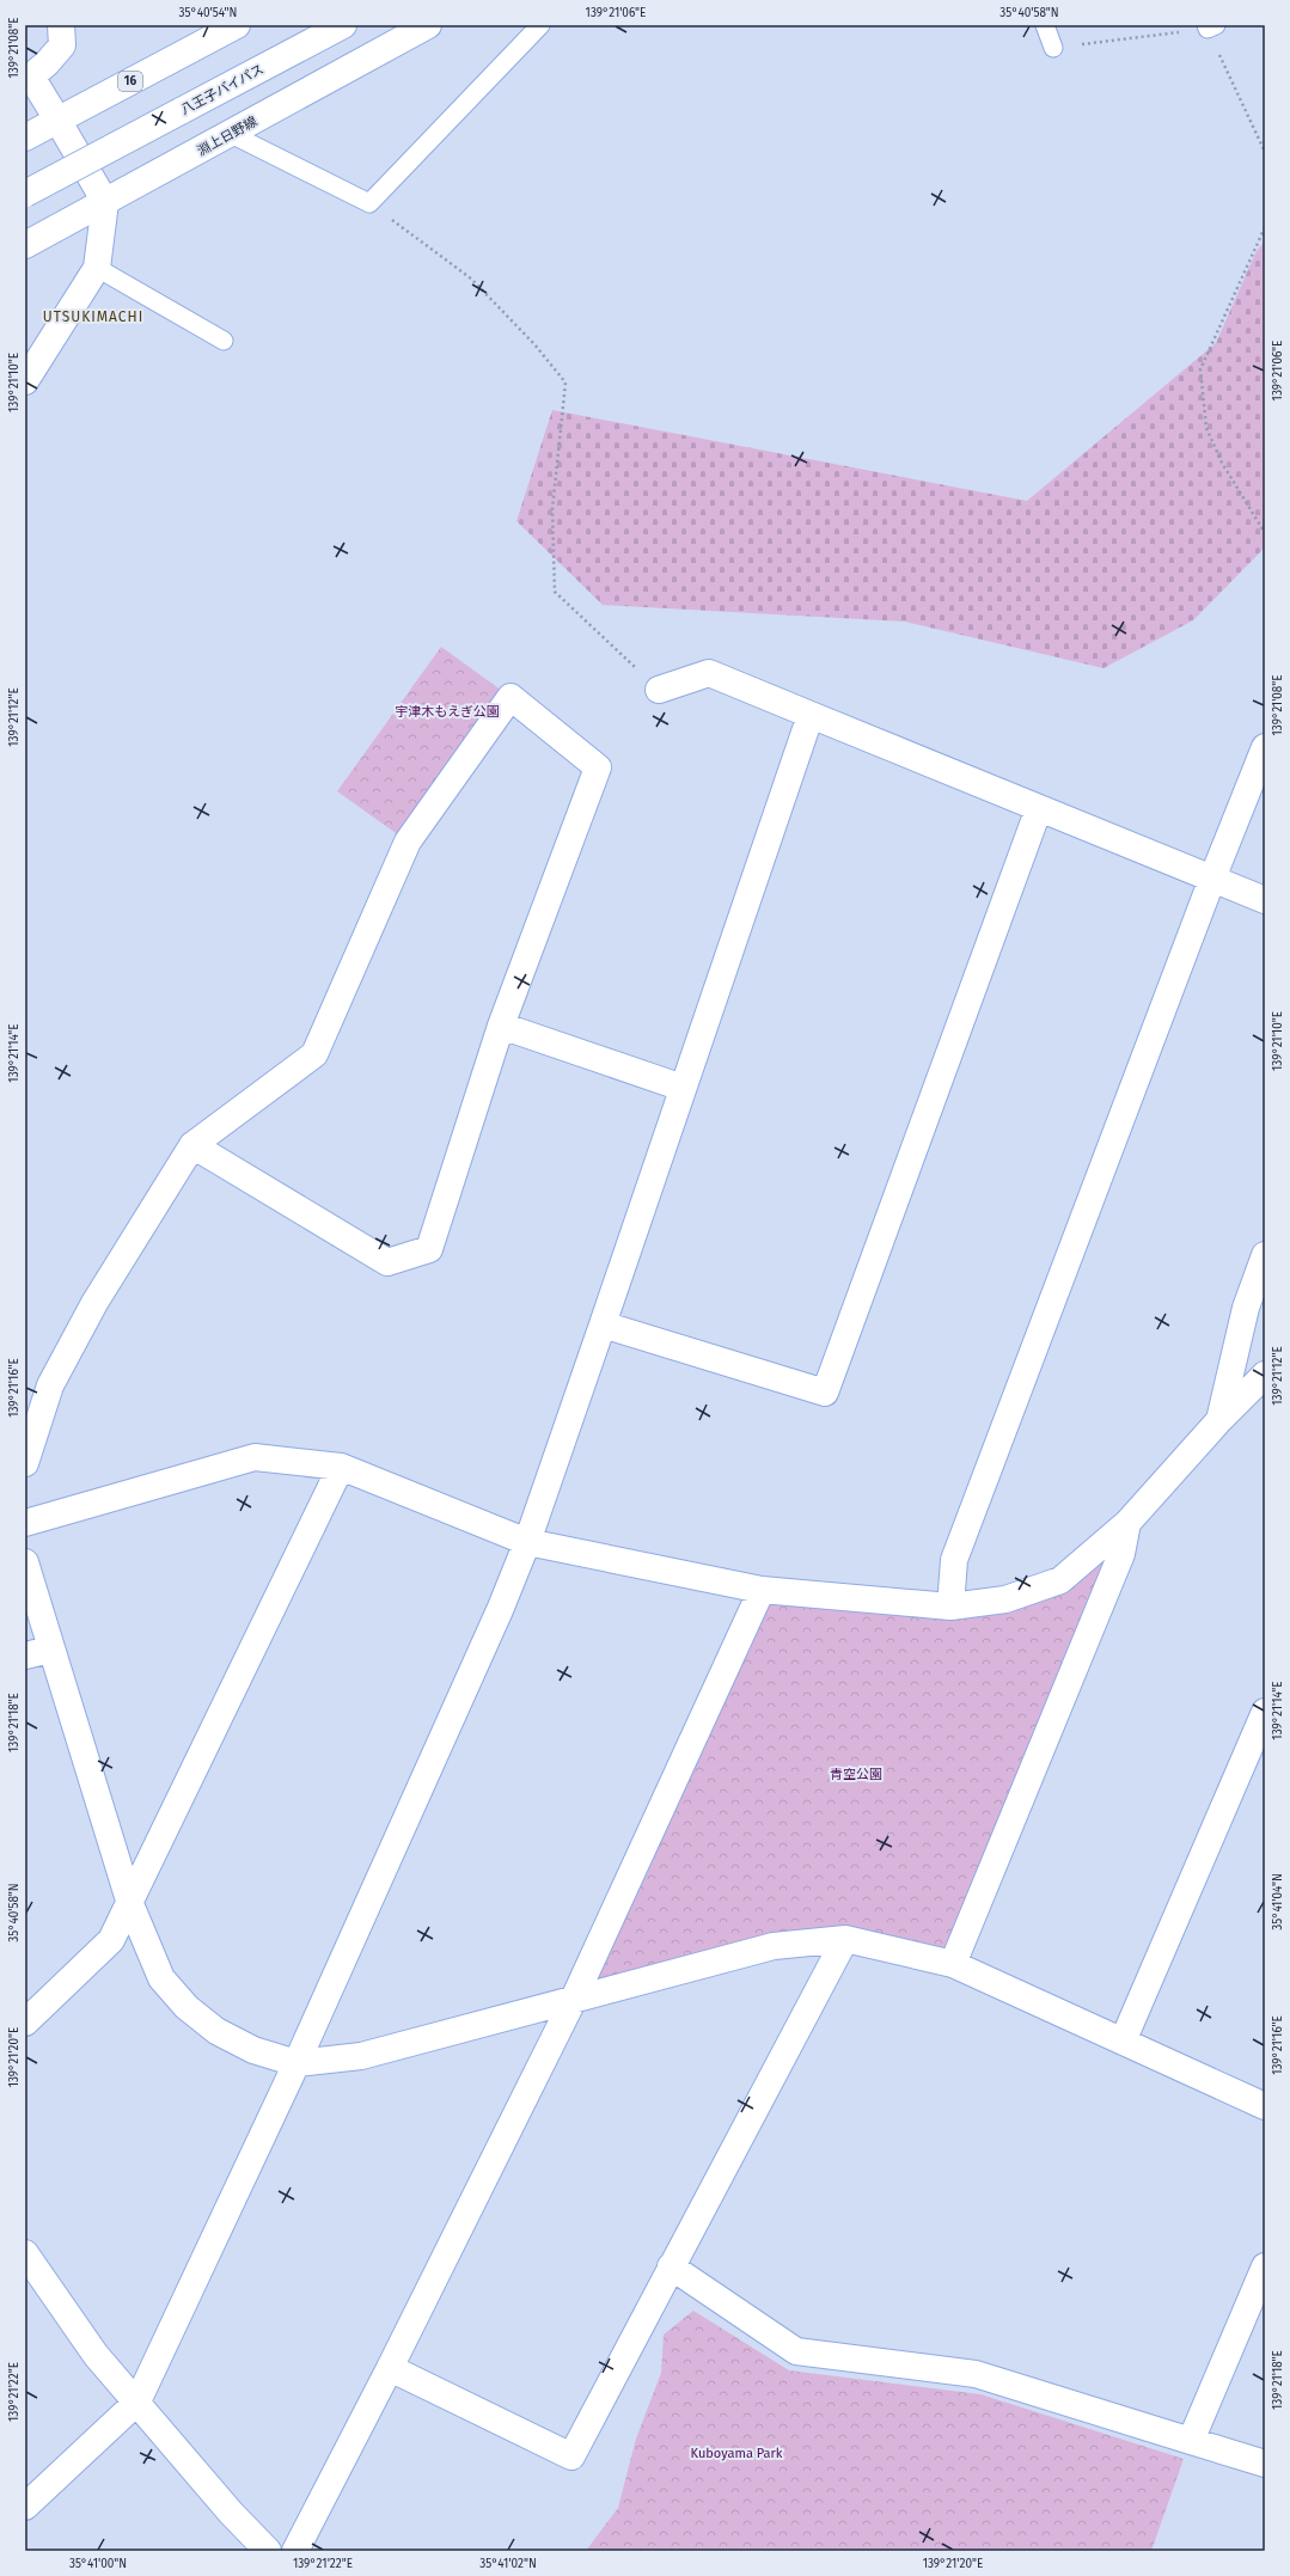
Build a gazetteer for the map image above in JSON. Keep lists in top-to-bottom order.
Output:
{
  "streets": {
    "main road": ["16", "八王子バイパス", "淵上日野線"]
  },
  "districts": ["UTSUKIMACHI"],
  "parks": ["宇津木もえぎ公園", "青空公園", "Kuboyama Park"],
  "coordinates": [
    "35°40'54\"N",
    "139°21'06\"E",
    "35°40'58\"N",
    "139°21'08\"E",
    "139°21'10\"E",
    "139°21'12\"E",
    "139°21'14\"E",
    "139°21'16\"E",
    "139°21'18\"E",
    "35°41'04\"N",
    "139°21'20\"E",
    "139°21'22\"E",
    "35°41'00\"N",
    "35°41'02\"N"
  ]
}
